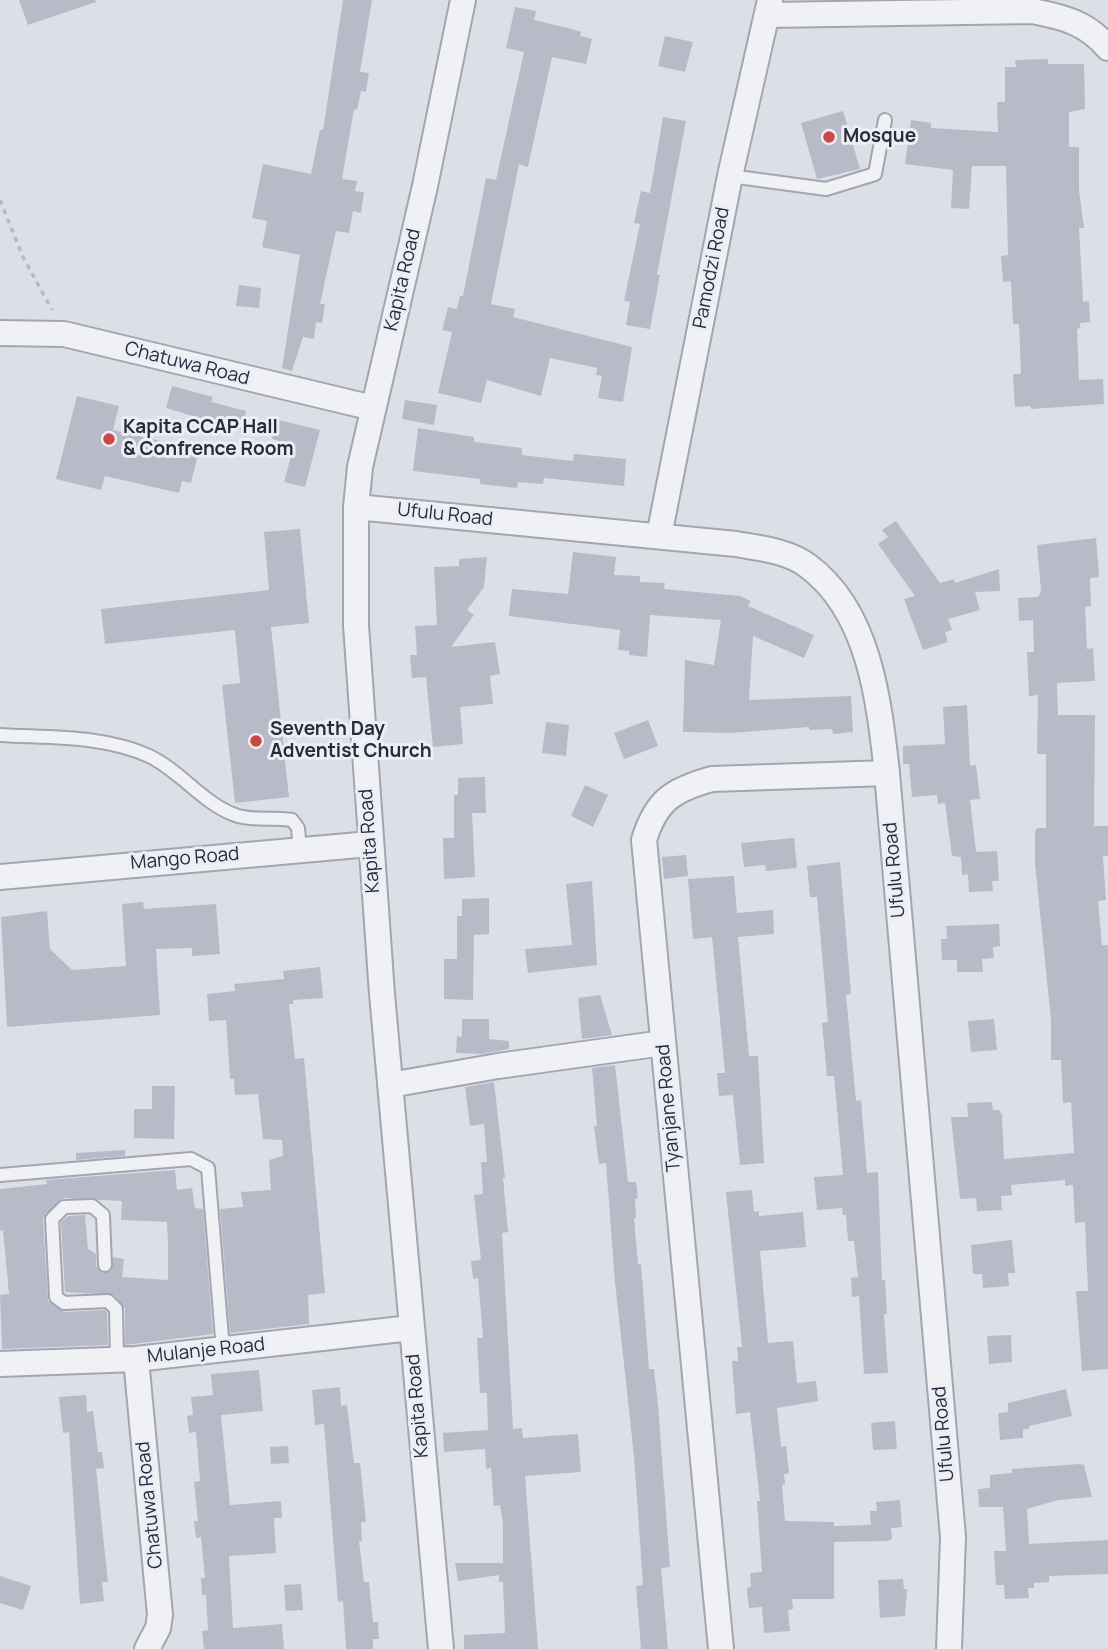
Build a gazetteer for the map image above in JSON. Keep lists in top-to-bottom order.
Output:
{
  "streets": {
    "street": [
      "Pamodzi Road",
      "Kapita Road",
      "Chatuwa Road",
      "Ufulu Road",
      "Mango Road",
      "Tyanjane Road",
      "Mulanje Road"
    ]
  },
  "crossings": [
    ["Pamodzi Road", "Ufulu Road"],
    ["Kapita Road", "Chatuwa Road"],
    ["Kapita Road", "Ufulu Road"],
    ["Kapita Road", "Mango Road"],
    ["Kapita Road", "Mulanje Road"],
    ["Chatuwa Road", "Mulanje Road"],
    ["Ufulu Road", "Tyanjane Road"]
  ],
  "places": ["Mosque", "Kapita CCAP Hall & Confrence Room", "Seventh Day Adventist Church"]
}
